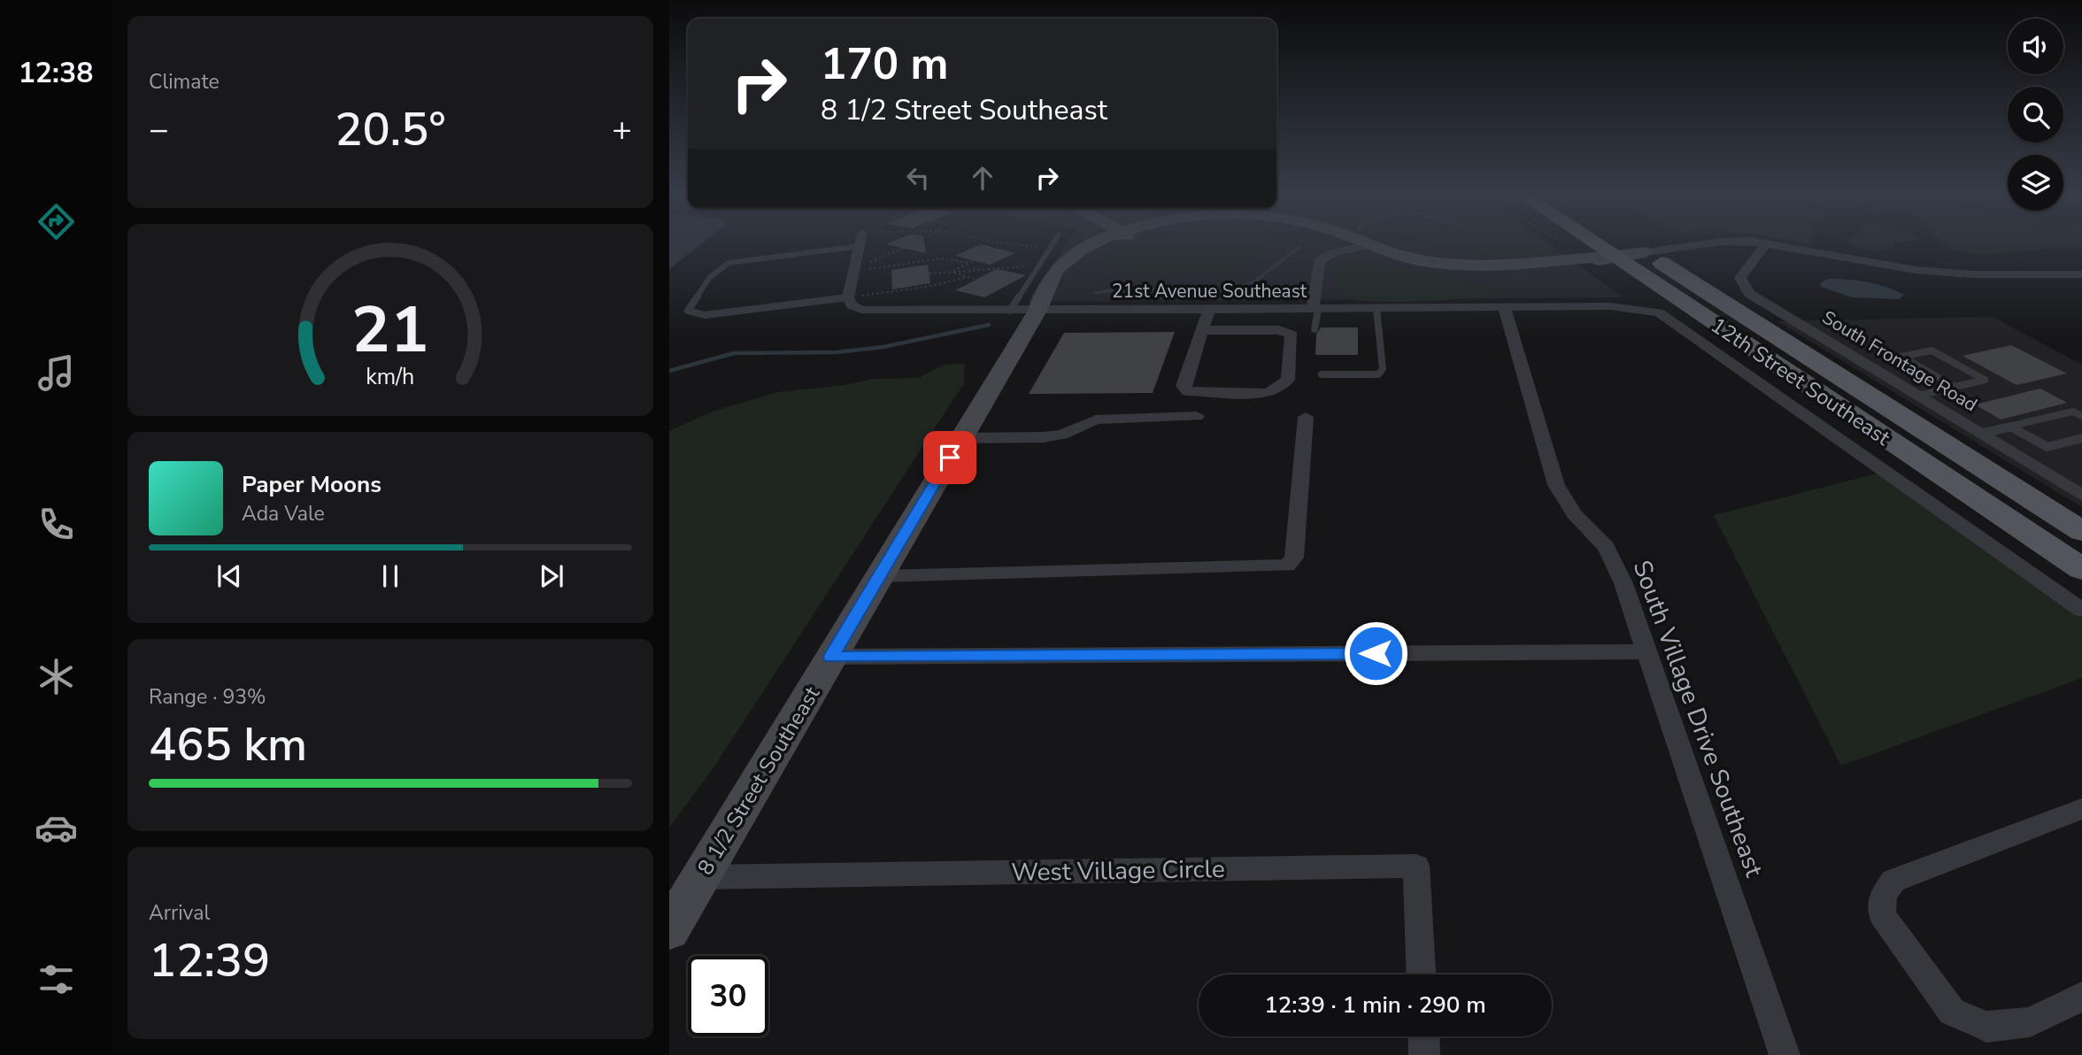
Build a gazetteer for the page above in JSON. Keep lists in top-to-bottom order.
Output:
{
  "streets": {
    "main road": ["12th Street Southeast"],
    "street": [
      "21st Avenue Southeast",
      "South Frontage Road",
      "South Village Drive Southeast",
      "8 1/2 Street Southeast",
      "West Village Circle"
    ]
  },
  "crossings": [
    ["21st Avenue Southeast", "South Village Drive Southeast"],
    ["21st Avenue Southeast", "8 1/2 Street Southeast"],
    ["12th Street Southeast", "8 1/2 Street Southeast"],
    ["8 1/2 Street Southeast", "West Village Circle"]
  ],
  "page": {
    "tabs": "12:38",
    "tile": [
      "Climate",
      ["Range · 93%", "465 km"],
      ["Arrival", "12:39"]
    ],
    "turn": ["170 m", "8 1/2 Street Southeast"],
    "heat": ["−", "20.5°", "+"],
    "song": ["Paper Moons", "Ada Vale"],
    "limit": "30",
    "trip": "12:39 · 1 min · 290 m",
    "gauge": ["21", "km/h"]
  }
}
